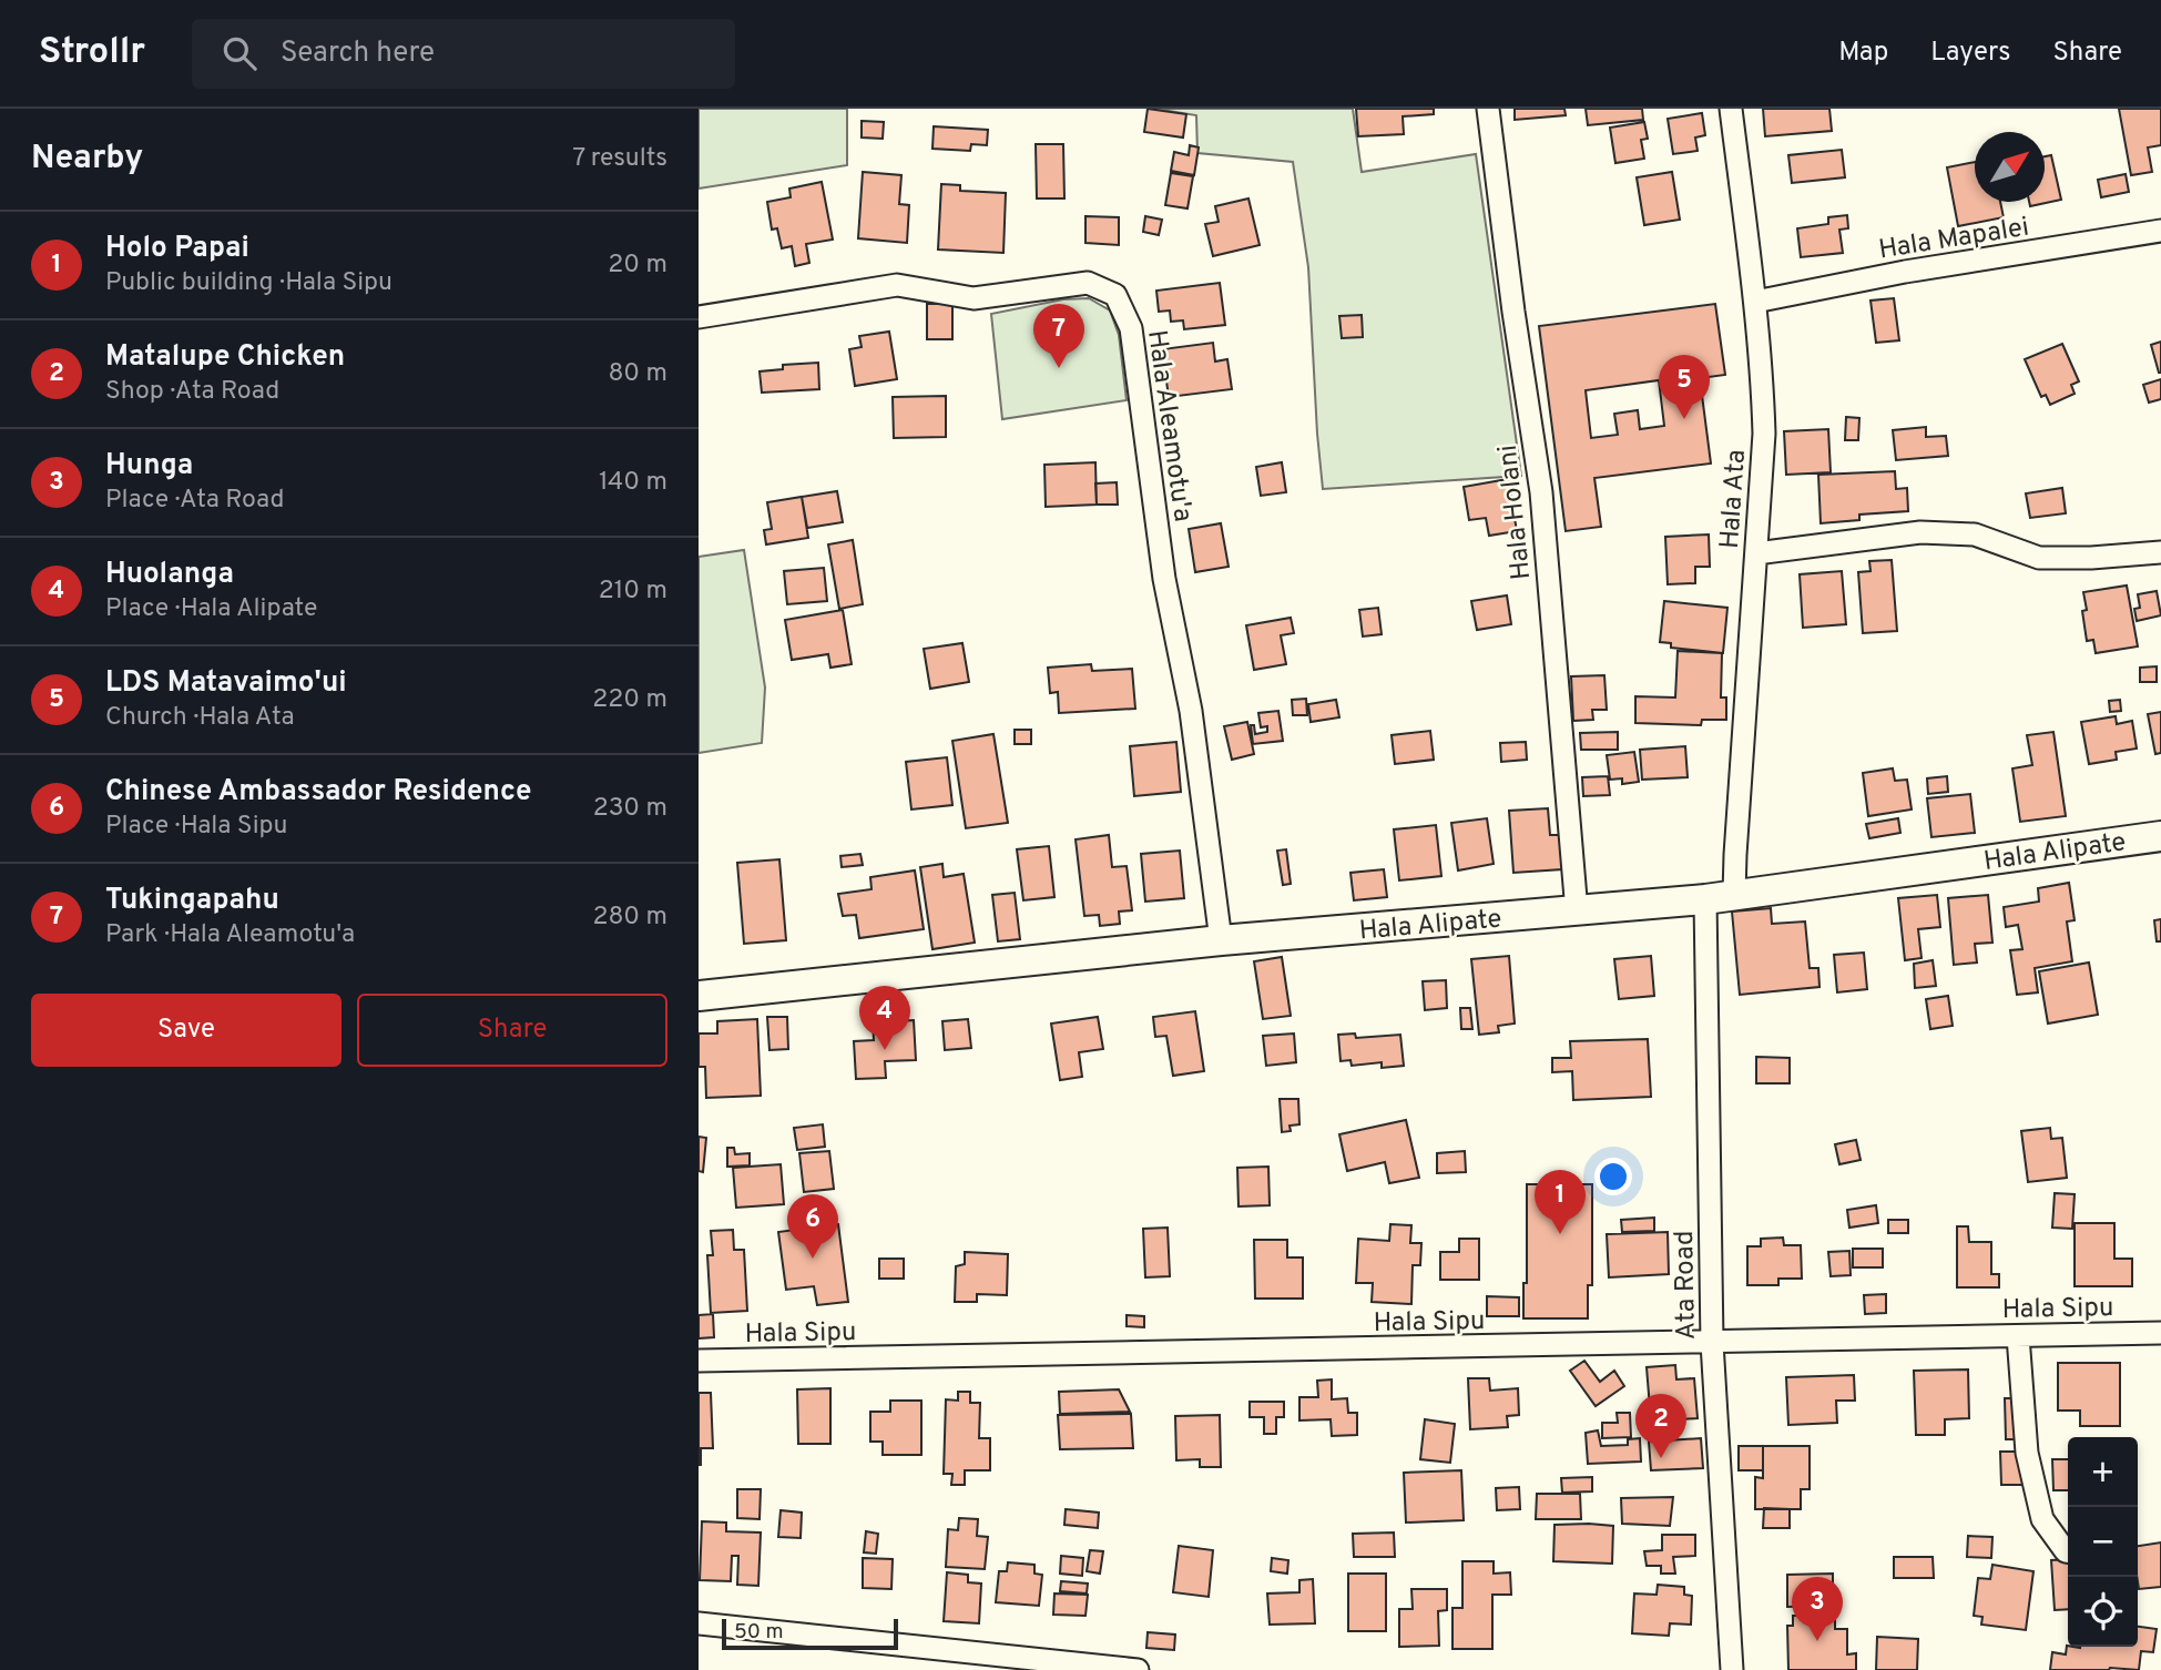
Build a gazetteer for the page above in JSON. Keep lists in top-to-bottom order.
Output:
{
  "streets": {
    "street": [
      "Hala Mapalei",
      "Hala Aleamotu'a",
      "Hala Ata",
      "Hala Holani",
      "Hala Alipate",
      "Ata Road",
      "Hala Sipu"
    ]
  },
  "crossings": [
    ["Hala Mapalei", "Hala Ata"],
    ["Hala Aleamotu'a", "Hala Alipate"],
    ["Hala Ata", "Hala Alipate"],
    ["Hala Holani", "Hala Alipate"],
    ["Hala Alipate", "Ata Road"],
    ["Ata Road", "Hala Sipu"]
  ],
  "scale_bar": "50 m",
  "north": "top right",
  "page": {
    "header": "Strollr",
    "search": "Search here",
    "nav": ["Map", "Layers", "Share"],
    "heading": ["Nearby", "7 results"],
    "list": [
      {
        "mark": "1",
        "name": "Holo Papai",
        "note": "Public building · Hala Sipu",
        "value": "20 m"
      },
      {
        "mark": "2",
        "name": "Matalupe Chicken",
        "note": "Shop · Ata Road",
        "value": "80 m"
      },
      {
        "mark": "3",
        "name": "Hunga",
        "note": "Place · Ata Road",
        "value": "140 m"
      },
      {
        "mark": "4",
        "name": "Huolanga",
        "note": "Place · Hala Alipate",
        "value": "210 m"
      },
      {
        "mark": "5",
        "name": "LDS Matavaimo'ui",
        "note": "Church · Hala Ata",
        "value": "220 m"
      },
      {
        "mark": "6",
        "name": "Chinese Ambassador Residence",
        "note": "Place · Hala Sipu",
        "value": "230 m"
      },
      {
        "mark": "7",
        "name": "Tukingapahu",
        "note": "Park · Hala Aleamotu'a",
        "value": "280 m"
      }
    ],
    "pins": [
      "7",
      "5",
      "4",
      "1",
      "6",
      "2",
      "3"
    ],
    "buttons": ["Save", "Share"],
    "map_buttons": ["+", "−"],
    "scale": "50 m"
  }
}
